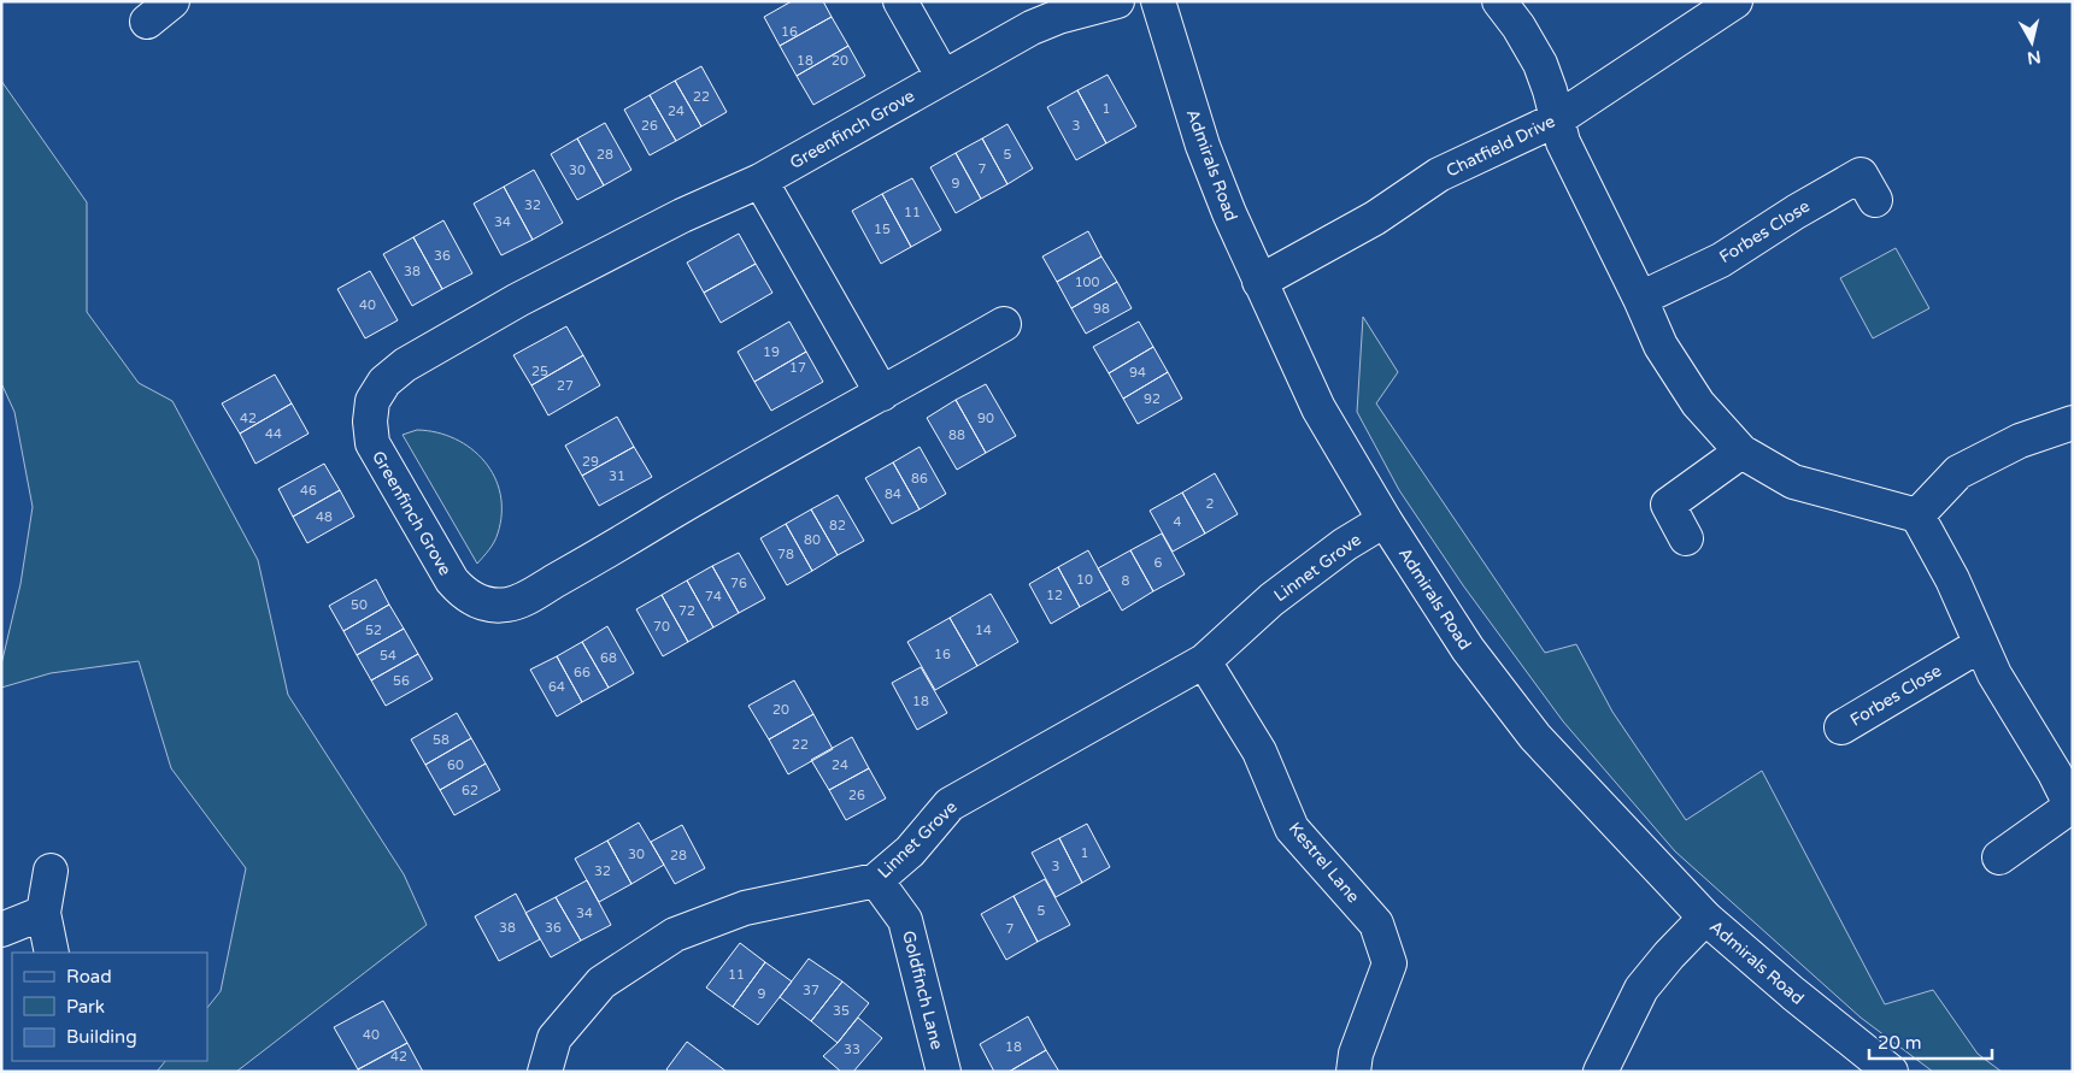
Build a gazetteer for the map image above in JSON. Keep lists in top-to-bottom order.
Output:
{
  "streets": {
    "street": [
      "Greenfinch Grove",
      "Chatfield Drive",
      "Admirals Road",
      "Forbes Close",
      "Linnet Grove",
      "Kestrel Lane",
      "Goldfinch Lane"
    ]
  },
  "crossings": [
    ["Chatfield Drive", "Admirals Road"],
    ["Admirals Road", "Linnet Grove"],
    ["Linnet Grove", "Kestrel Lane"],
    ["Linnet Grove", "Goldfinch Lane"]
  ],
  "house_numbers": [
    "16",
    "18",
    "20",
    "22",
    "1",
    "24",
    "26",
    "3",
    "28",
    "5",
    "7",
    "30",
    "9",
    "32",
    "11",
    "34",
    "15",
    "36",
    "38",
    "100",
    "40",
    "98",
    "19",
    "17",
    "25",
    "94",
    "27",
    "92",
    "42",
    "90",
    "44",
    "88",
    "29",
    "31",
    "86",
    "46",
    "84",
    "2",
    "48",
    "4",
    "82",
    "80",
    "78",
    "6",
    "10",
    "8",
    "76",
    "12",
    "74",
    "50",
    "72",
    "70",
    "52",
    "14",
    "16",
    "54",
    "68",
    "66",
    "56",
    "64",
    "18",
    "20",
    "58",
    "22",
    "60",
    "24",
    "62",
    "26",
    "1",
    "30",
    "28",
    "3",
    "32",
    "5",
    "34",
    "38",
    "36",
    "7",
    "11",
    "37",
    "9",
    "35",
    "40",
    "18",
    "33",
    "42"
  ],
  "legend": ["Road", "Park", "Building"],
  "scale_bar": "20 m",
  "north": "bottom"
}
